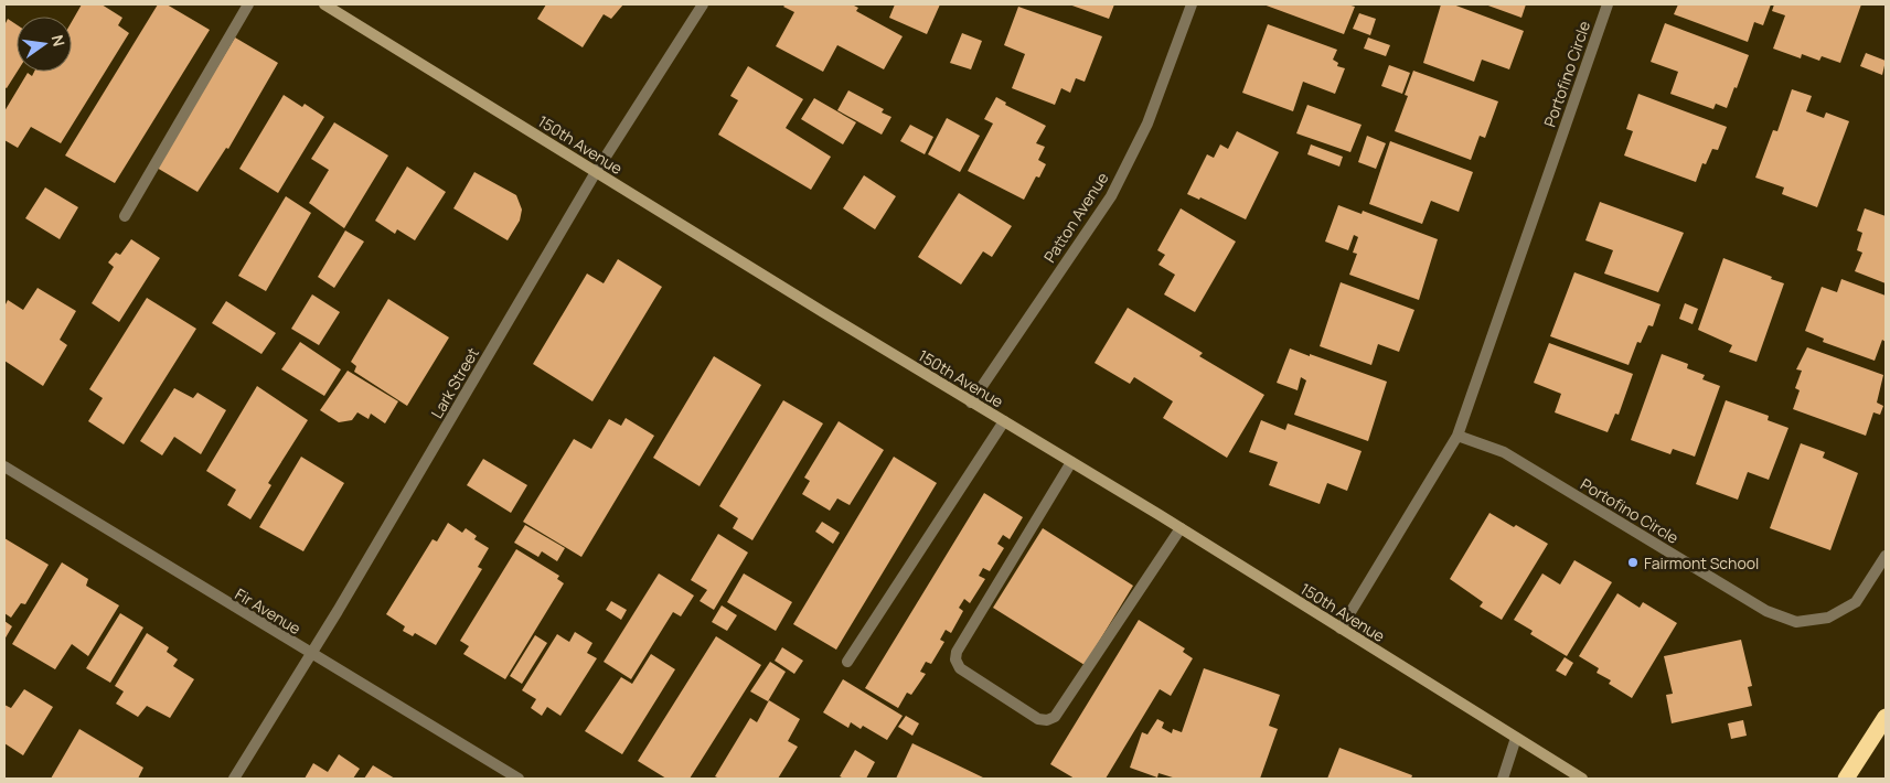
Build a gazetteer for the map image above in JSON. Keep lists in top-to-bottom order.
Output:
{
  "streets": {
    "street": [
      "Portofino Circle",
      "150th Avenue",
      "Patton Avenue",
      "Lark Street",
      "Fir Avenue"
    ]
  },
  "crossings": [
    ["Portofino Circle", "150th Avenue"],
    ["150th Avenue", "Patton Avenue"],
    ["150th Avenue", "Lark Street"],
    ["Lark Street", "Fir Avenue"]
  ],
  "places": ["Fairmont School"],
  "north": "right"
}
